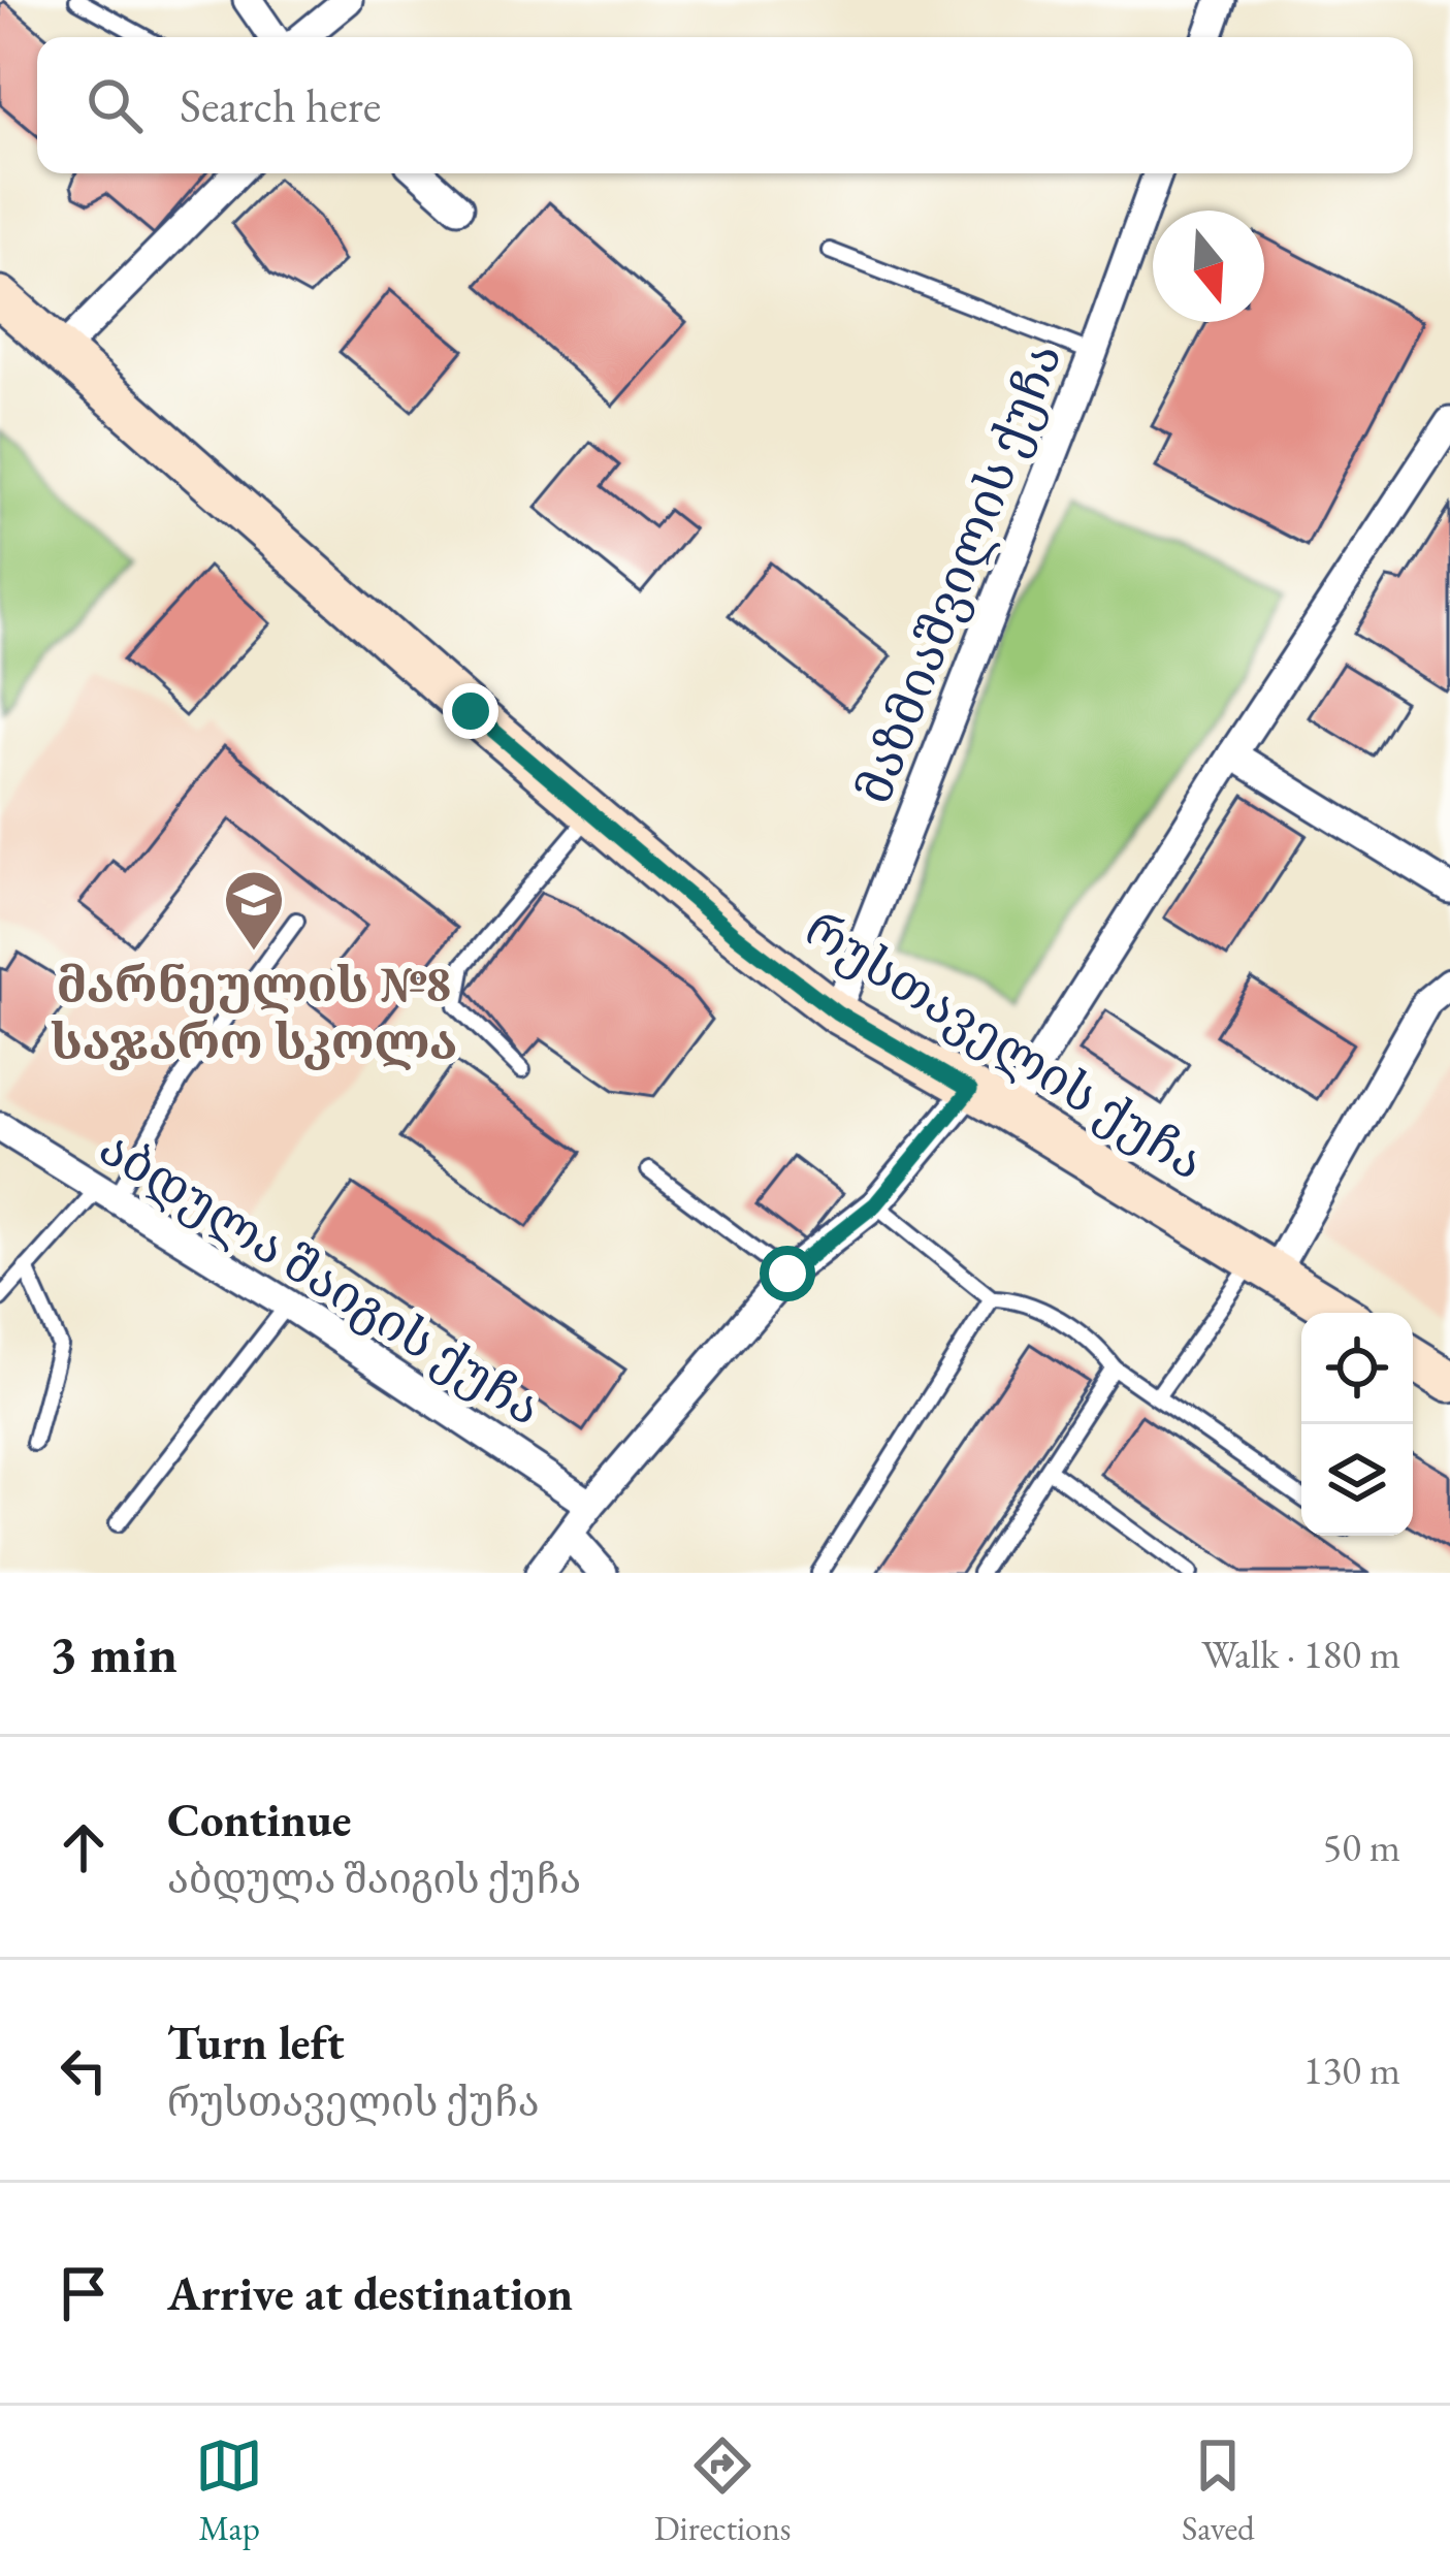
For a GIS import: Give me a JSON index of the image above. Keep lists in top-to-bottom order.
{
  "streets": {
    "main road": ["რუსთაველის ქუჩა"],
    "street": ["მაზმიაშვილის ქუჩა", "აბდულა შაიგის ქუჩა"]
  },
  "crossings": [
    ["მაზმიაშვილის ქუჩა", "რუსთაველის ქუჩა"]
  ],
  "places": {
    "school or university": ["მარნეულის №8 საჯარო სკოლა"]
  },
  "north": "bottom",
  "page": {
    "search": "Search here",
    "heading": ["3 min", "Walk · 180 m"],
    "list": [
      ["Continue", "აბდულა შაიგის ქუჩა", "50 m"],
      ["Turn left", "რუსთაველის ქუჩა", "130 m"],
      "Arrive at destination"
    ],
    "nav": ["Map", "Directions", "Saved"]
  }
}
